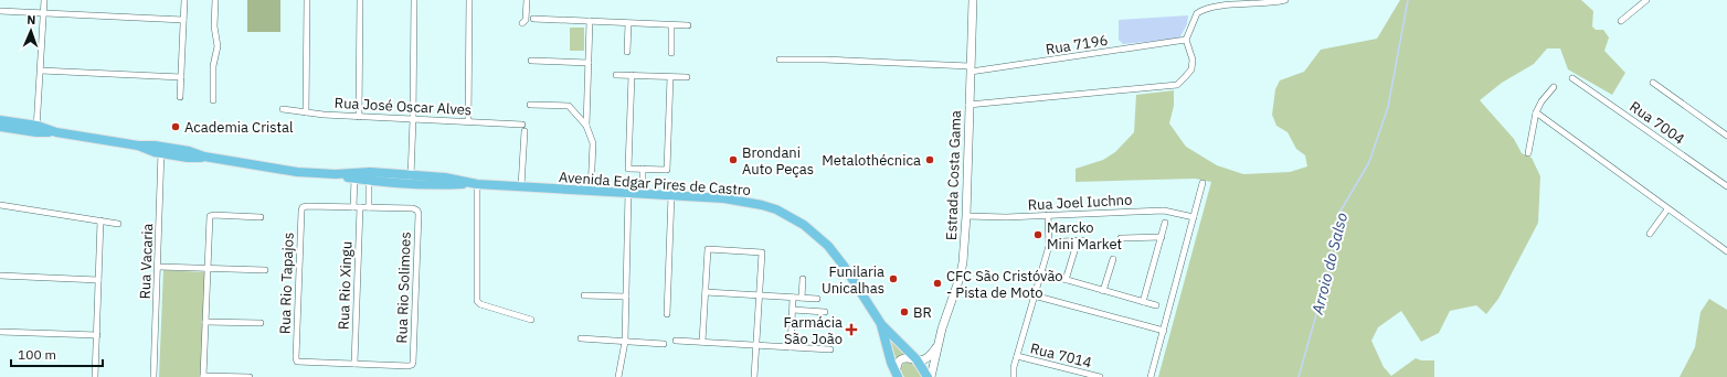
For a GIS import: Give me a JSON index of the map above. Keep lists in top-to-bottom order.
{
  "streets": {
    "main road": ["Estrada Costa Gama", "Avenida Edgar Pires de Castro"],
    "street": [
      "Rua 7196",
      "Rua José Oscar Alves",
      "Rua 7004",
      "Rua Joel Iuchno",
      "Rua Vacaria",
      "Rua Rio Tapajos",
      "Rua Rio Xingu",
      "Rua Rio Solimoes",
      "Rua 7014"
    ]
  },
  "crossings": [
    ["Rua 7196", "Estrada Costa Gama"],
    ["Estrada Costa Gama", "Avenida Edgar Pires de Castro"],
    ["Estrada Costa Gama", "Rua Joel Iuchno"],
    ["Avenida Edgar Pires de Castro", "Rua Vacaria"],
    ["Rua Rio Tapajos", "Rua Rio Xingu"],
    ["Rua Rio Tapajos", "Rua Rio Solimoes"],
    ["Rua Rio Xingu", "Rua Rio Solimoes"]
  ],
  "water": ["Arroio do Salso"],
  "places": {
    "other": [
      "Academia Cristal",
      "Brondani Auto Peças",
      "Metalothécnica",
      "Marcko Mini Market",
      "Funilaria Unicalhas",
      "CFC São Cristóvão - Pista de Moto",
      "BR"
    ],
    "health": ["Farmácia São João"]
  },
  "scale_bar": "100 m",
  "north": "top"
}
